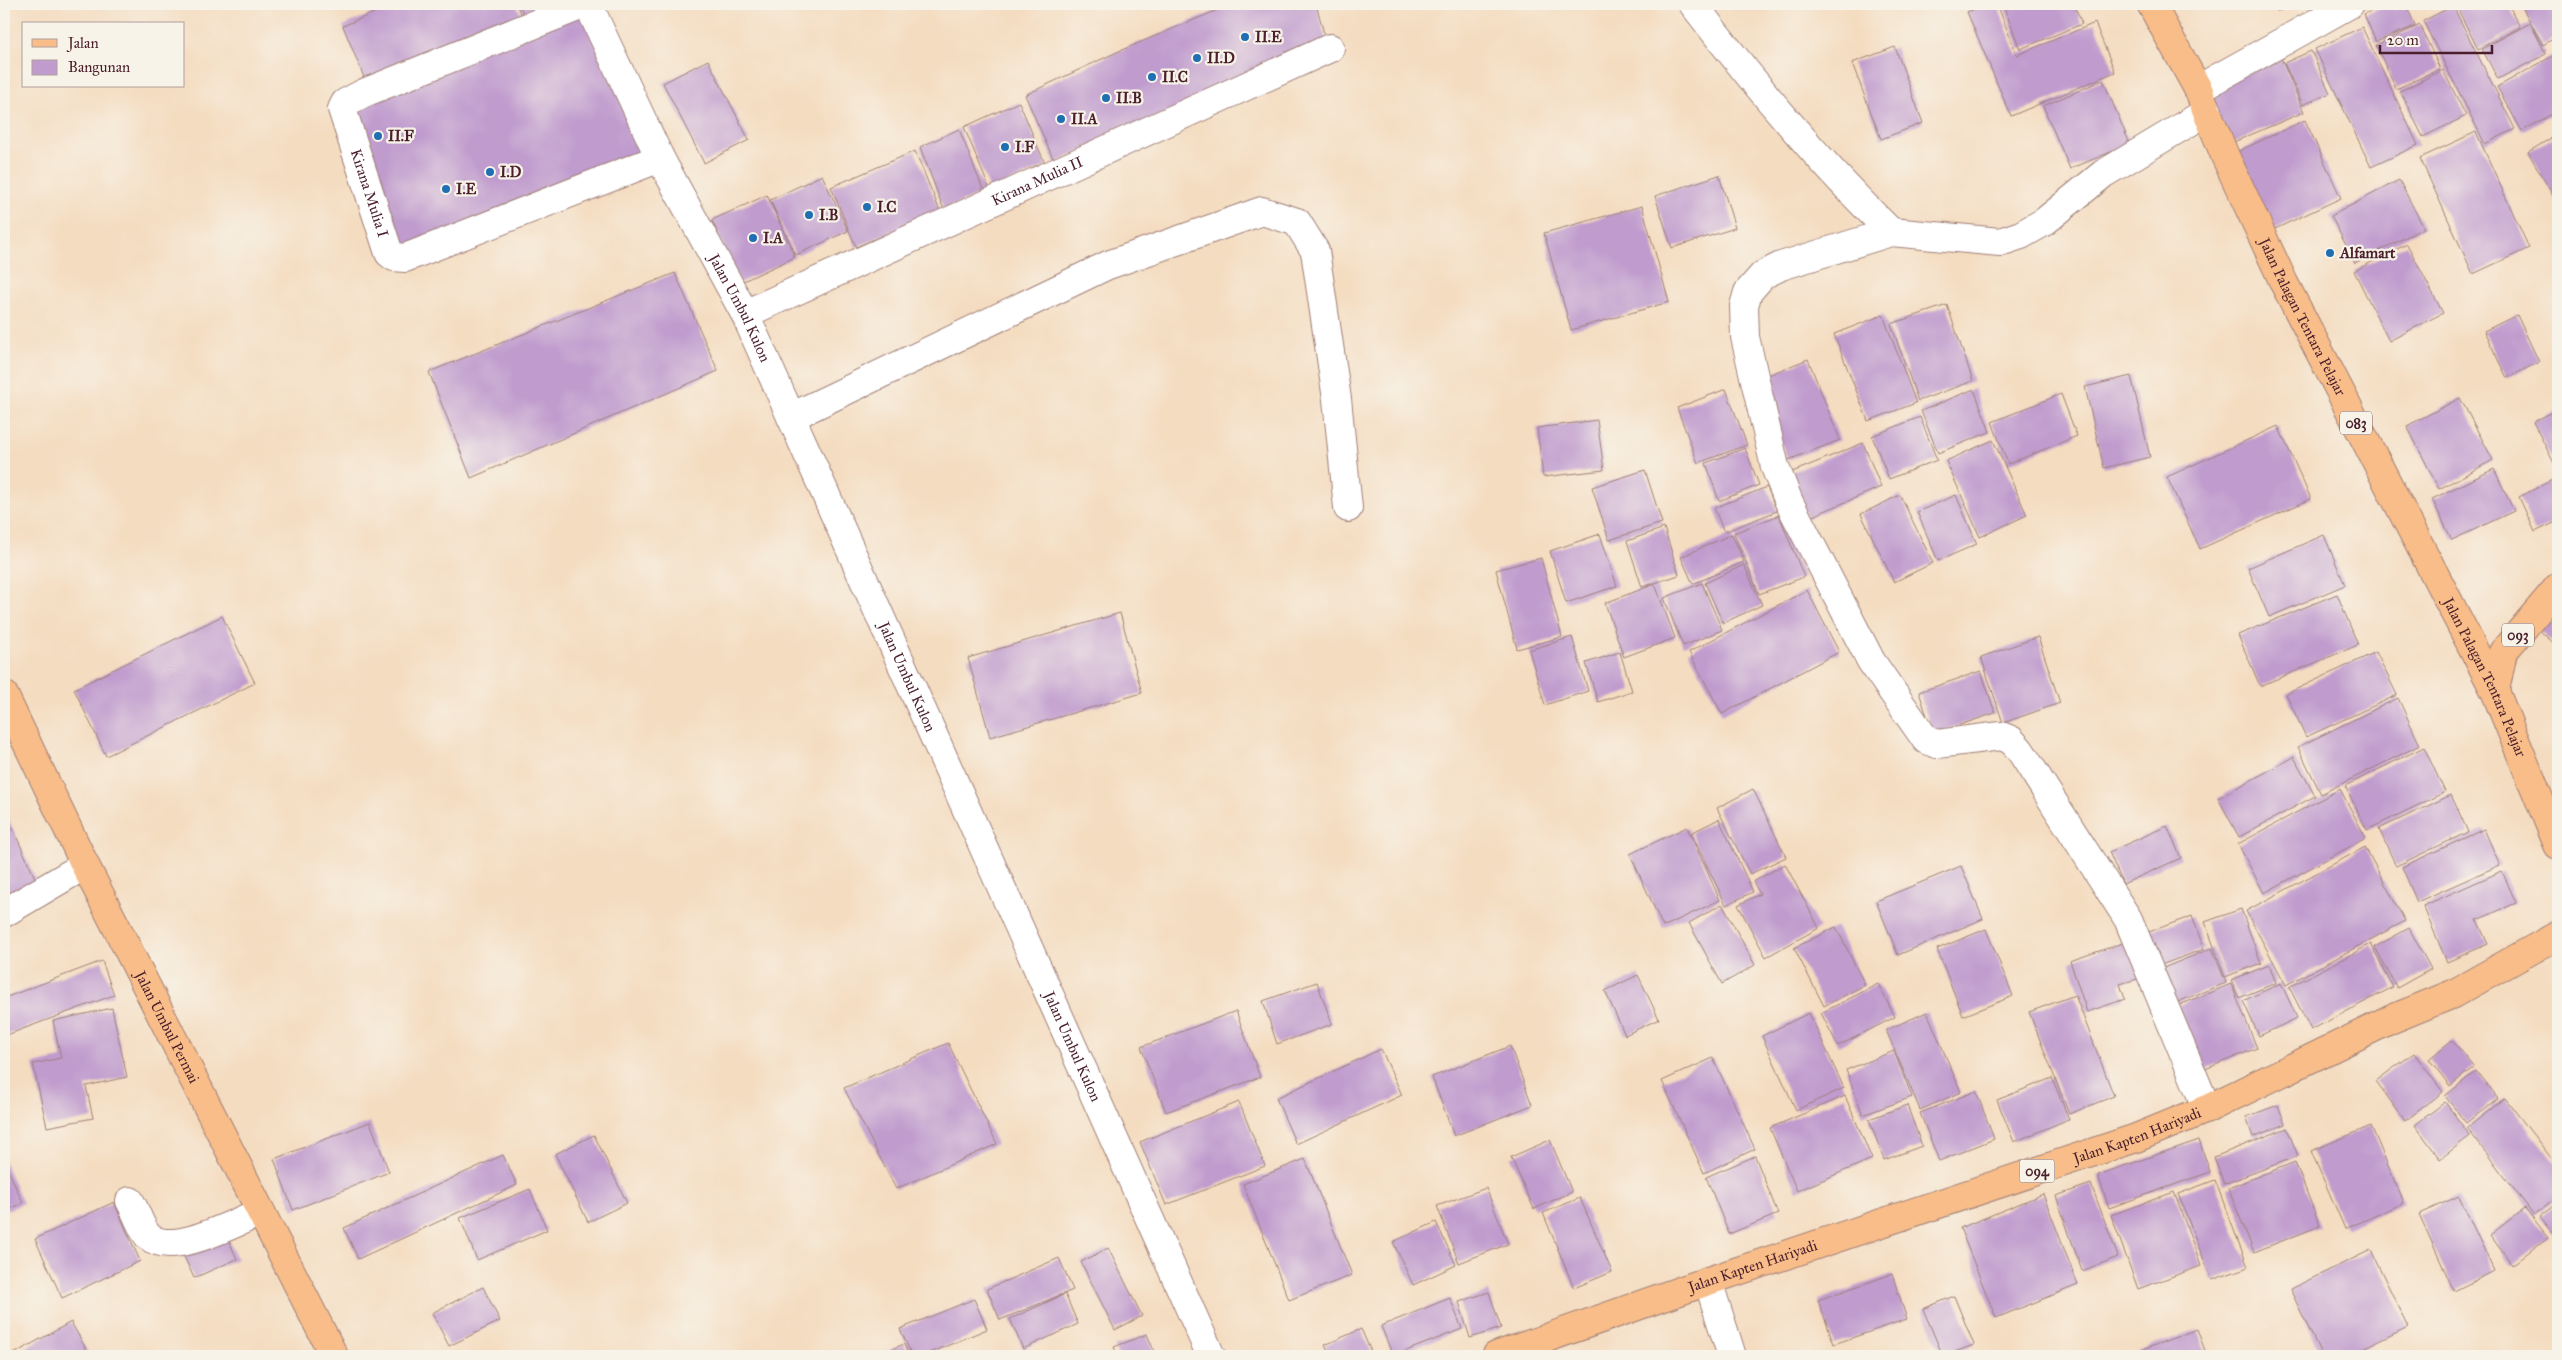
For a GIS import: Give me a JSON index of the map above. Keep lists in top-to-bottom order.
{
  "streets": {
    "main road": [
      "Jalan Palagan Tentara Pelajar",
      "083",
      "093",
      "Jalan Umbul Permai",
      "Jalan Kapten Hariyadi",
      "094"
    ],
    "street": ["Kirana Mulia II", "Kirana Mulia I", "Jalan Umbul Kulon"]
  },
  "crossings": [
    ["Kirana Mulia II", "Jalan Umbul Kulon"],
    ["Kirana Mulia I", "Jalan Umbul Kulon"],
    ["Jalan Palagan Tentara Pelajar", "093"]
  ],
  "places": [
    "II.E",
    "II.D",
    "II.C",
    "II.B",
    "II.A",
    "II.F",
    "I.F",
    "I.D",
    "I.E",
    "I.C",
    "I.B",
    "I.A",
    "Alfamart"
  ],
  "legend": ["Jalan", "Bangunan"],
  "scale_bar": "20 m"
}
